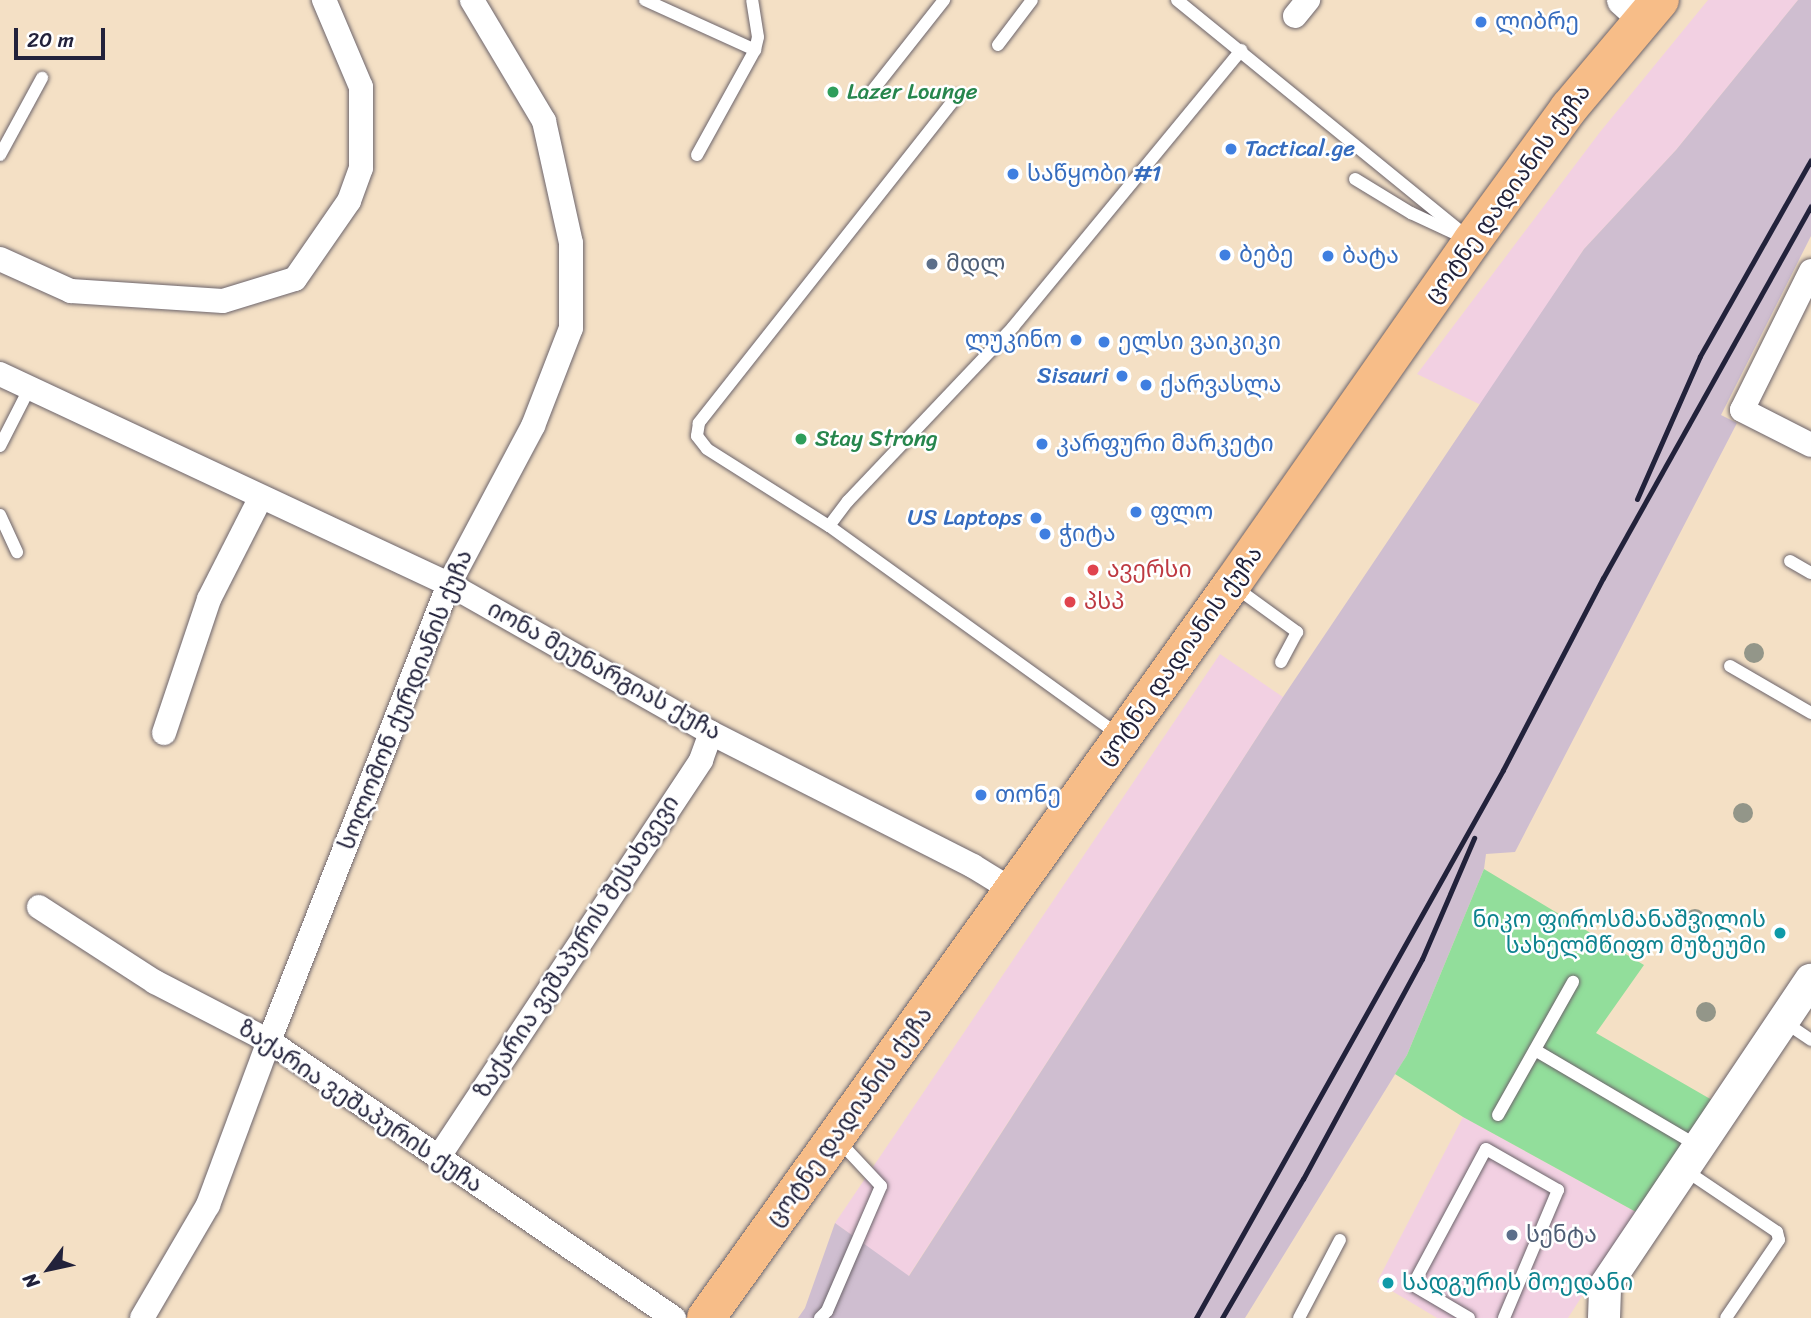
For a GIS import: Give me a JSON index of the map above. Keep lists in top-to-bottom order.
{
  "streets": {
    "main road": ["ცოტნე დადიანის ქუჩა"],
    "street": [
      "იონა მეუნარგიას ქუჩა",
      "სოლომონ ქურდიანის ქუჩა",
      "ზაქარია ვეშაპურის შესახვევი",
      "ზაქარია ვეშაპურის ქუჩა"
    ]
  },
  "crossings": [
    ["ცოტნე დადიანის ქუჩა", "იონა მეუნარგიას ქუჩა"],
    ["იონა მეუნარგიას ქუჩა", "სოლომონ ქურდიანის ქუჩა"],
    ["იონა მეუნარგიას ქუჩა", "ზაქარია ვეშაპურის შესახვევი"],
    ["სოლომონ ქურდიანის ქუჩა", "ზაქარია ვეშაპურის ქუჩა"],
    ["ზაქარია ვეშაპურის შესახვევი", "ზაქარია ვეშაპურის ქუჩა"]
  ],
  "places": [
    "ლიბრე",
    "Lazer Lounge",
    "Tactical.ge",
    "საწყობი #1",
    "ბებე",
    "ბატა",
    "მდლ",
    "ლუკინო",
    "ელსი ვაიკიკი",
    "Sisauri",
    "ქარვასლა",
    "Stay Strong",
    "კარფური მარკეტი",
    "ფლო",
    "US Laptops",
    "ჭიტა",
    "ავერსი",
    "პსპ",
    "თონე",
    "ნიკო ფიროსმანაშვილის სახელმწიფო მუზეუმი",
    "სენტა",
    "სადგურის მოედანი"
  ],
  "scale_bar": "20 m",
  "north": "bottom left"
}
